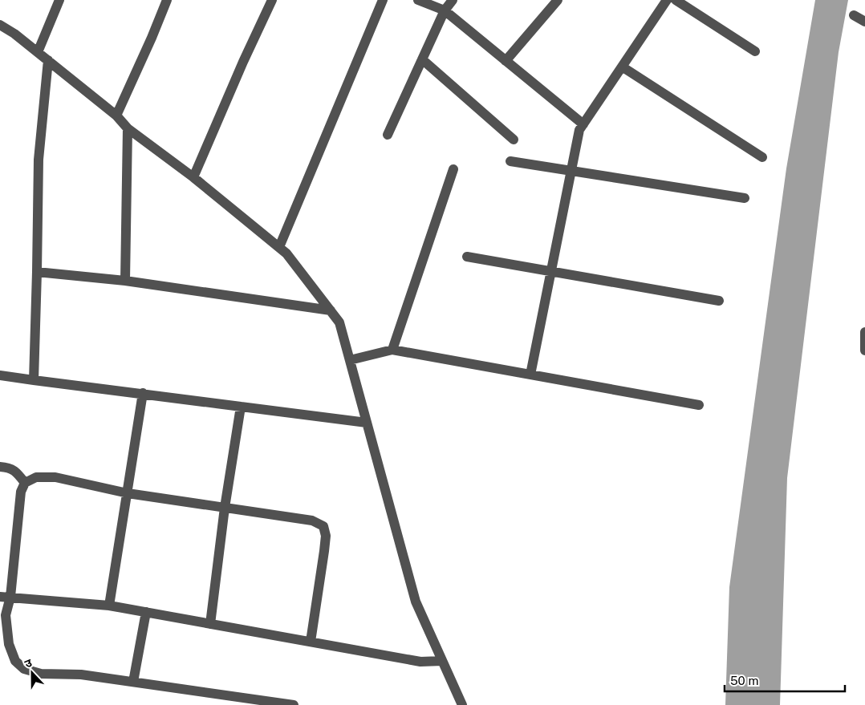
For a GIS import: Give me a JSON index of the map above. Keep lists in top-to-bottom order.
{
  "scale_bar": "50 m",
  "north": "top"
}
